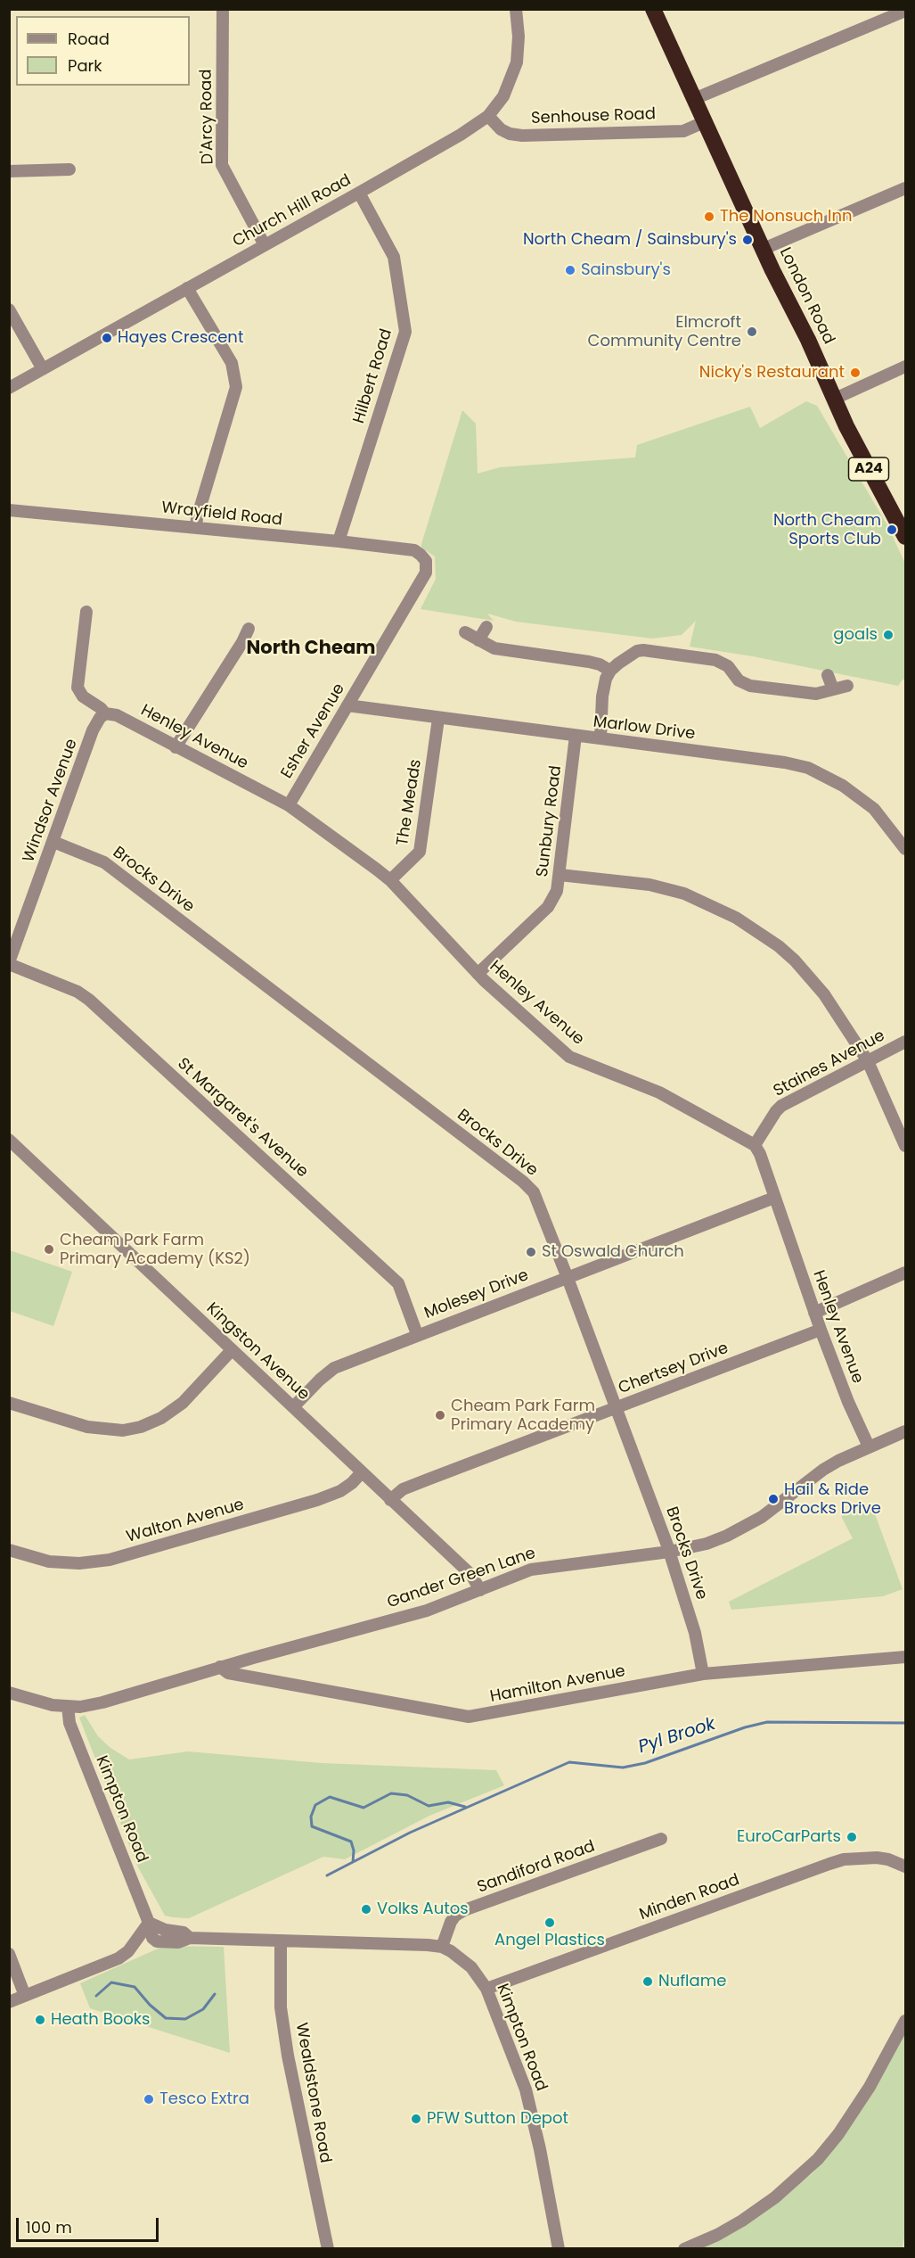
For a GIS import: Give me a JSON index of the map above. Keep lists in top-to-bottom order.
{
  "streets": {
    "highway": ["London Road", "A24"],
    "street": [
      "D'Arcy Road",
      "Senhouse Road",
      "Church Hill Road",
      "Hilbert Road",
      "Wrayfield Road",
      "Marlow Drive",
      "Esher Avenue",
      "Henley Avenue",
      "Windsor Avenue",
      "The Meads",
      "Sunbury Road",
      "Brocks Drive",
      "Staines Avenue",
      "St Margaret's Avenue",
      "Molesey Drive",
      "Kingston Avenue",
      "Chertsey Drive",
      "Walton Avenue",
      "Gander Green Lane",
      "Hamilton Avenue",
      "Kimpton Road",
      "Sandiford Road",
      "Minden Road",
      "Wealdstone Road"
    ]
  },
  "crossings": [
    ["D'Arcy Road", "Church Hill Road"],
    ["Senhouse Road", "Church Hill Road"],
    ["Senhouse Road", "London Road"],
    ["Church Hill Road", "Hilbert Road"],
    ["Hilbert Road", "Wrayfield Road"],
    ["Wrayfield Road", "Esher Avenue"],
    ["Marlow Drive", "Esher Avenue"],
    ["Marlow Drive", "The Meads"],
    ["Marlow Drive", "Sunbury Road"],
    ["Esher Avenue", "Henley Avenue"],
    ["Henley Avenue", "Windsor Avenue"],
    ["Henley Avenue", "The Meads"],
    ["Henley Avenue", "Sunbury Road"],
    ["Henley Avenue", "Staines Avenue"],
    ["Henley Avenue", "Molesey Drive"],
    ["Henley Avenue", "Chertsey Drive"],
    ["Henley Avenue", "Gander Green Lane"],
    ["Windsor Avenue", "Brocks Drive"],
    ["Windsor Avenue", "St Margaret's Avenue"],
    ["Brocks Drive", "Molesey Drive"],
    ["Brocks Drive", "Chertsey Drive"],
    ["Brocks Drive", "Gander Green Lane"],
    ["Brocks Drive", "Hamilton Avenue"],
    ["St Margaret's Avenue", "Molesey Drive"],
    ["Molesey Drive", "Kingston Avenue"],
    ["Kingston Avenue", "Chertsey Drive"],
    ["Kingston Avenue", "Walton Avenue"],
    ["Kingston Avenue", "Gander Green Lane"],
    ["Gander Green Lane", "Hamilton Avenue"],
    ["Gander Green Lane", "Kimpton Road"],
    ["Kimpton Road", "Sandiford Road"],
    ["Kimpton Road", "Minden Road"],
    ["Kimpton Road", "Wealdstone Road"]
  ],
  "districts": ["North Cheam"],
  "water": ["Pyl Brook"],
  "places": [
    "The Nonsuch Inn",
    "North Cheam / Sainsbury's",
    "Sainsbury's",
    "Elmcroft Community Centre",
    "Hayes Crescent",
    "Nicky's Restaurant",
    "North Cheam Sports Club",
    "goals",
    "Cheam Park Farm Primary Academy (KS2)",
    "St Oswald Church",
    "Cheam Park Farm Primary Academy",
    "Hail & Ride Brocks Drive",
    "EuroCarParts",
    "Volks Autos",
    "Angel Plastics",
    "Nuflame",
    "Heath Books",
    "Tesco Extra",
    "PFW Sutton Depot"
  ],
  "legend": ["Road", "Park"],
  "scale_bar": "100 m"
}
